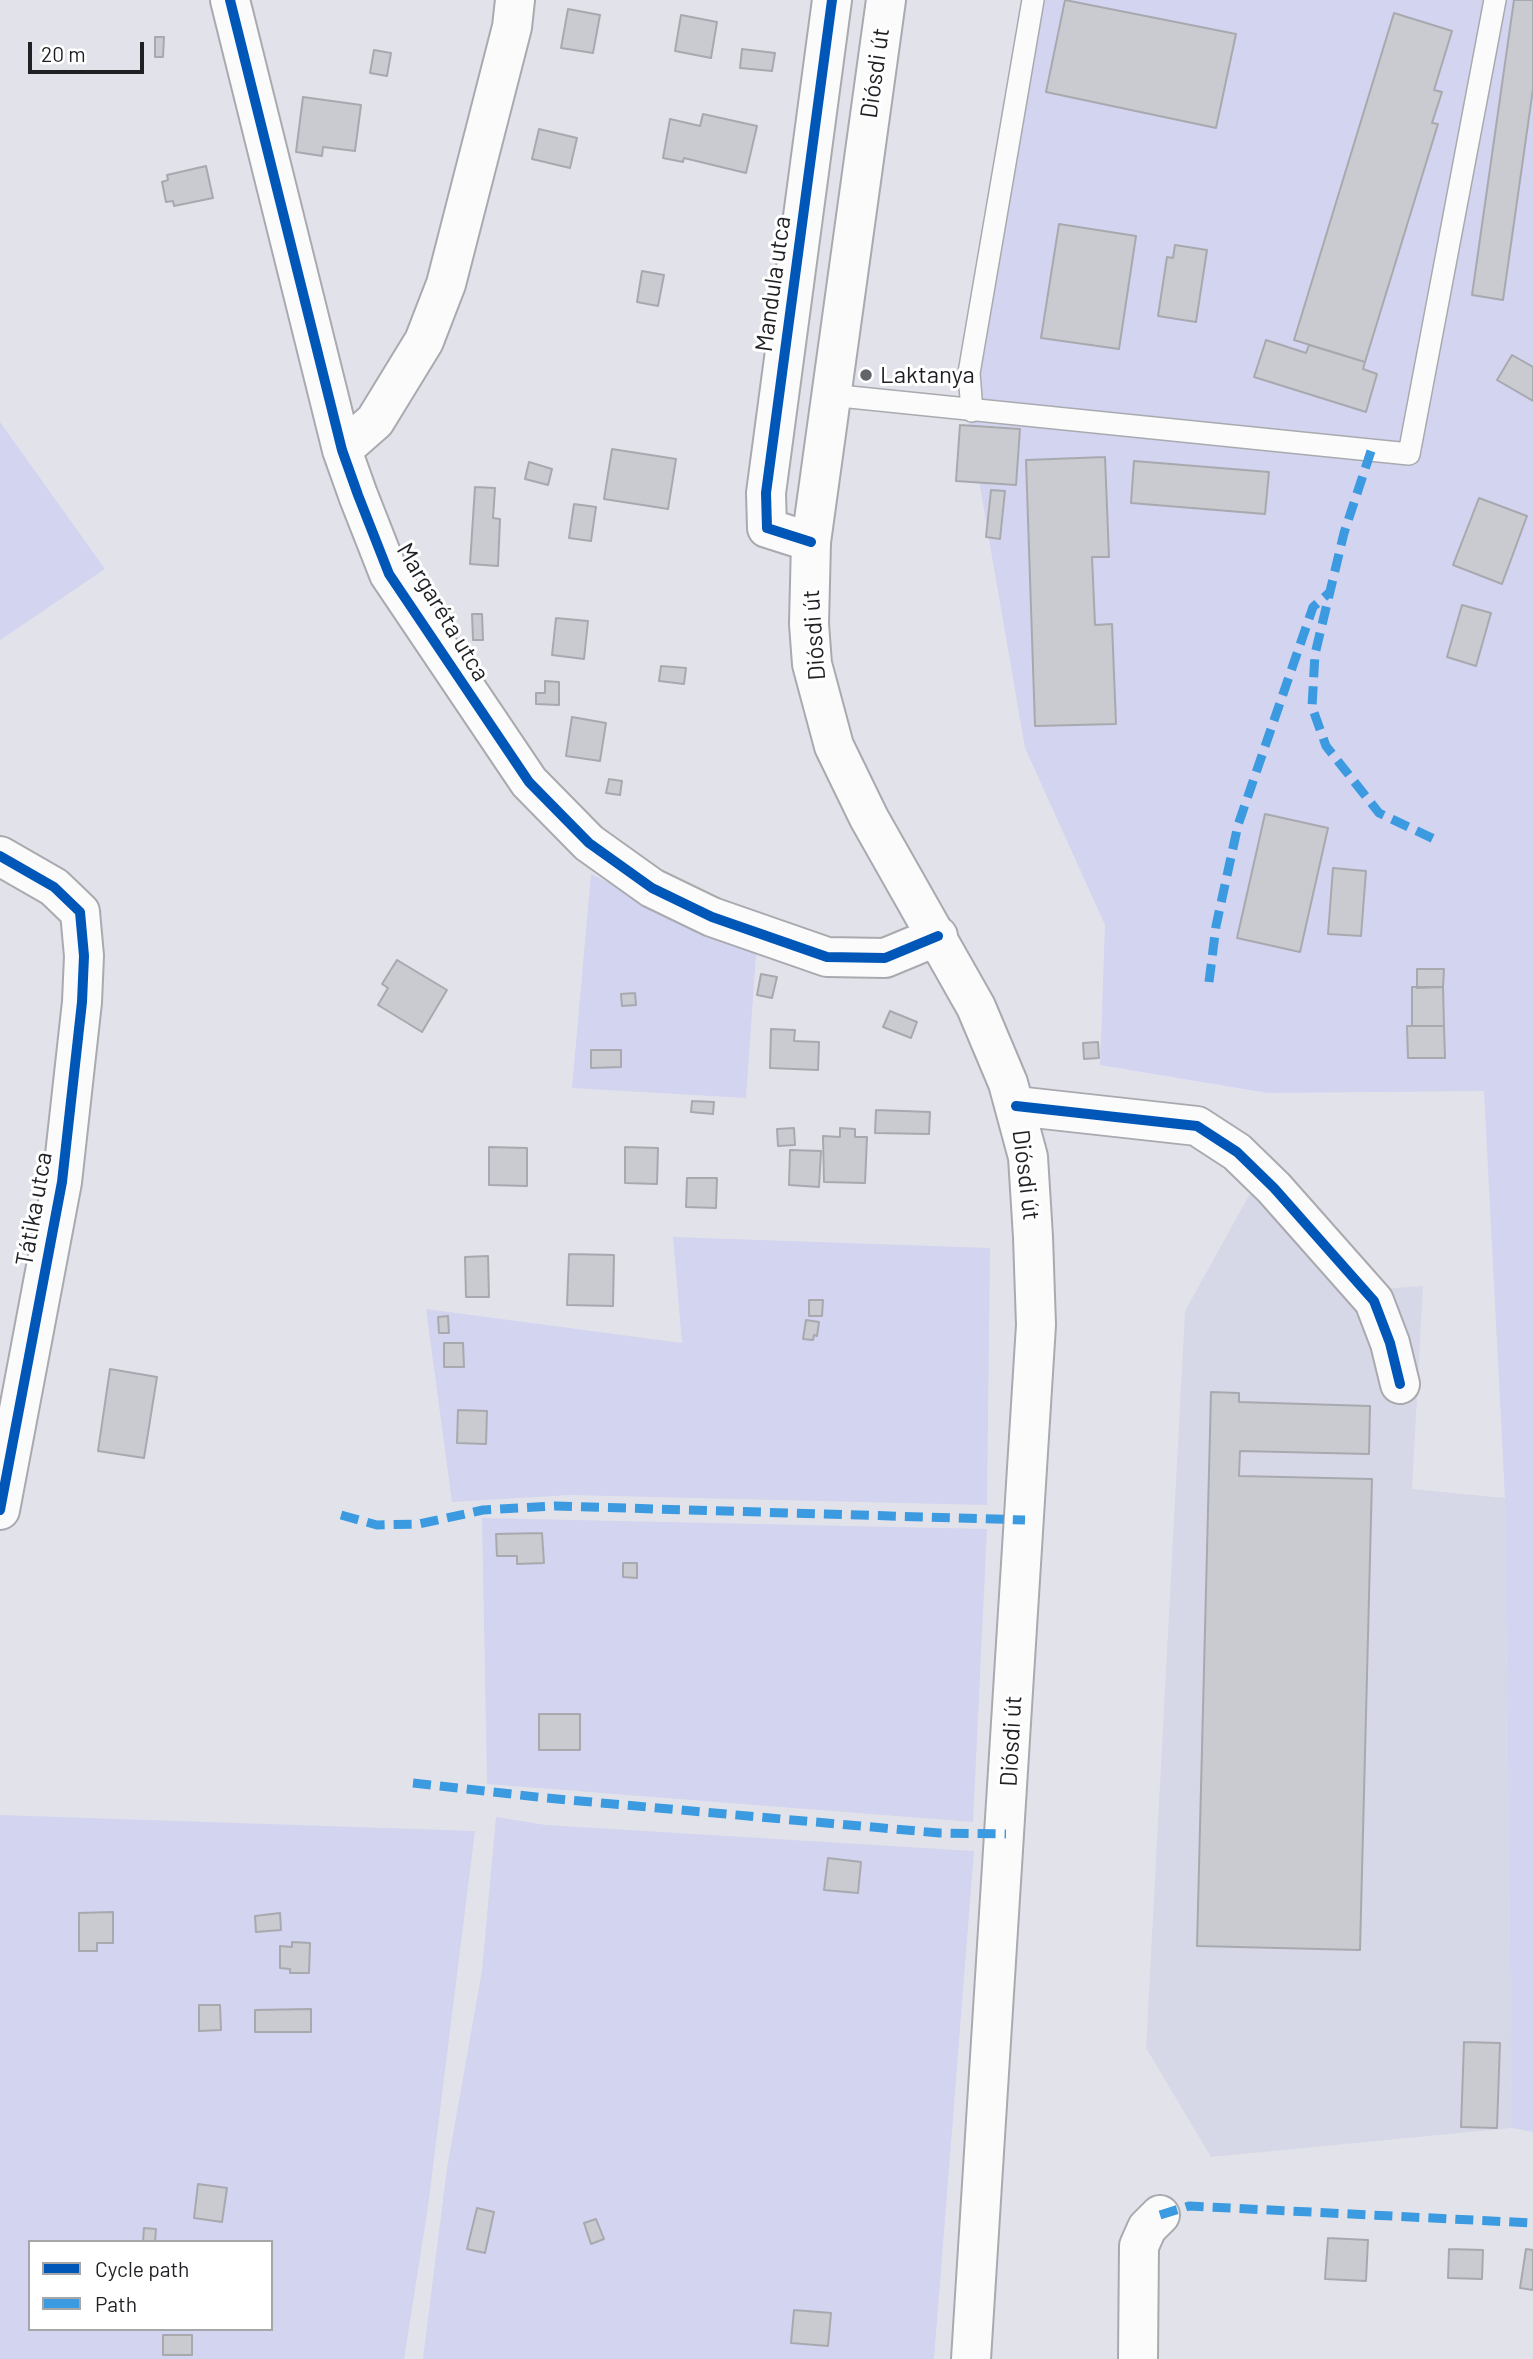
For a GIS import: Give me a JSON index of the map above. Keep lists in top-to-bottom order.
{
  "streets": {
    "street": [
      "Diósdi út",
      "Mandula utca",
      "Margaréta utca",
      "Tátika utca"
    ]
  },
  "crossings": [
    ["Diósdi út", "Mandula utca"],
    ["Diósdi út", "Margaréta utca"]
  ],
  "places": ["Laktanya"],
  "legend": ["Cycle path", "Path"],
  "scale_bar": "20 m"
}
